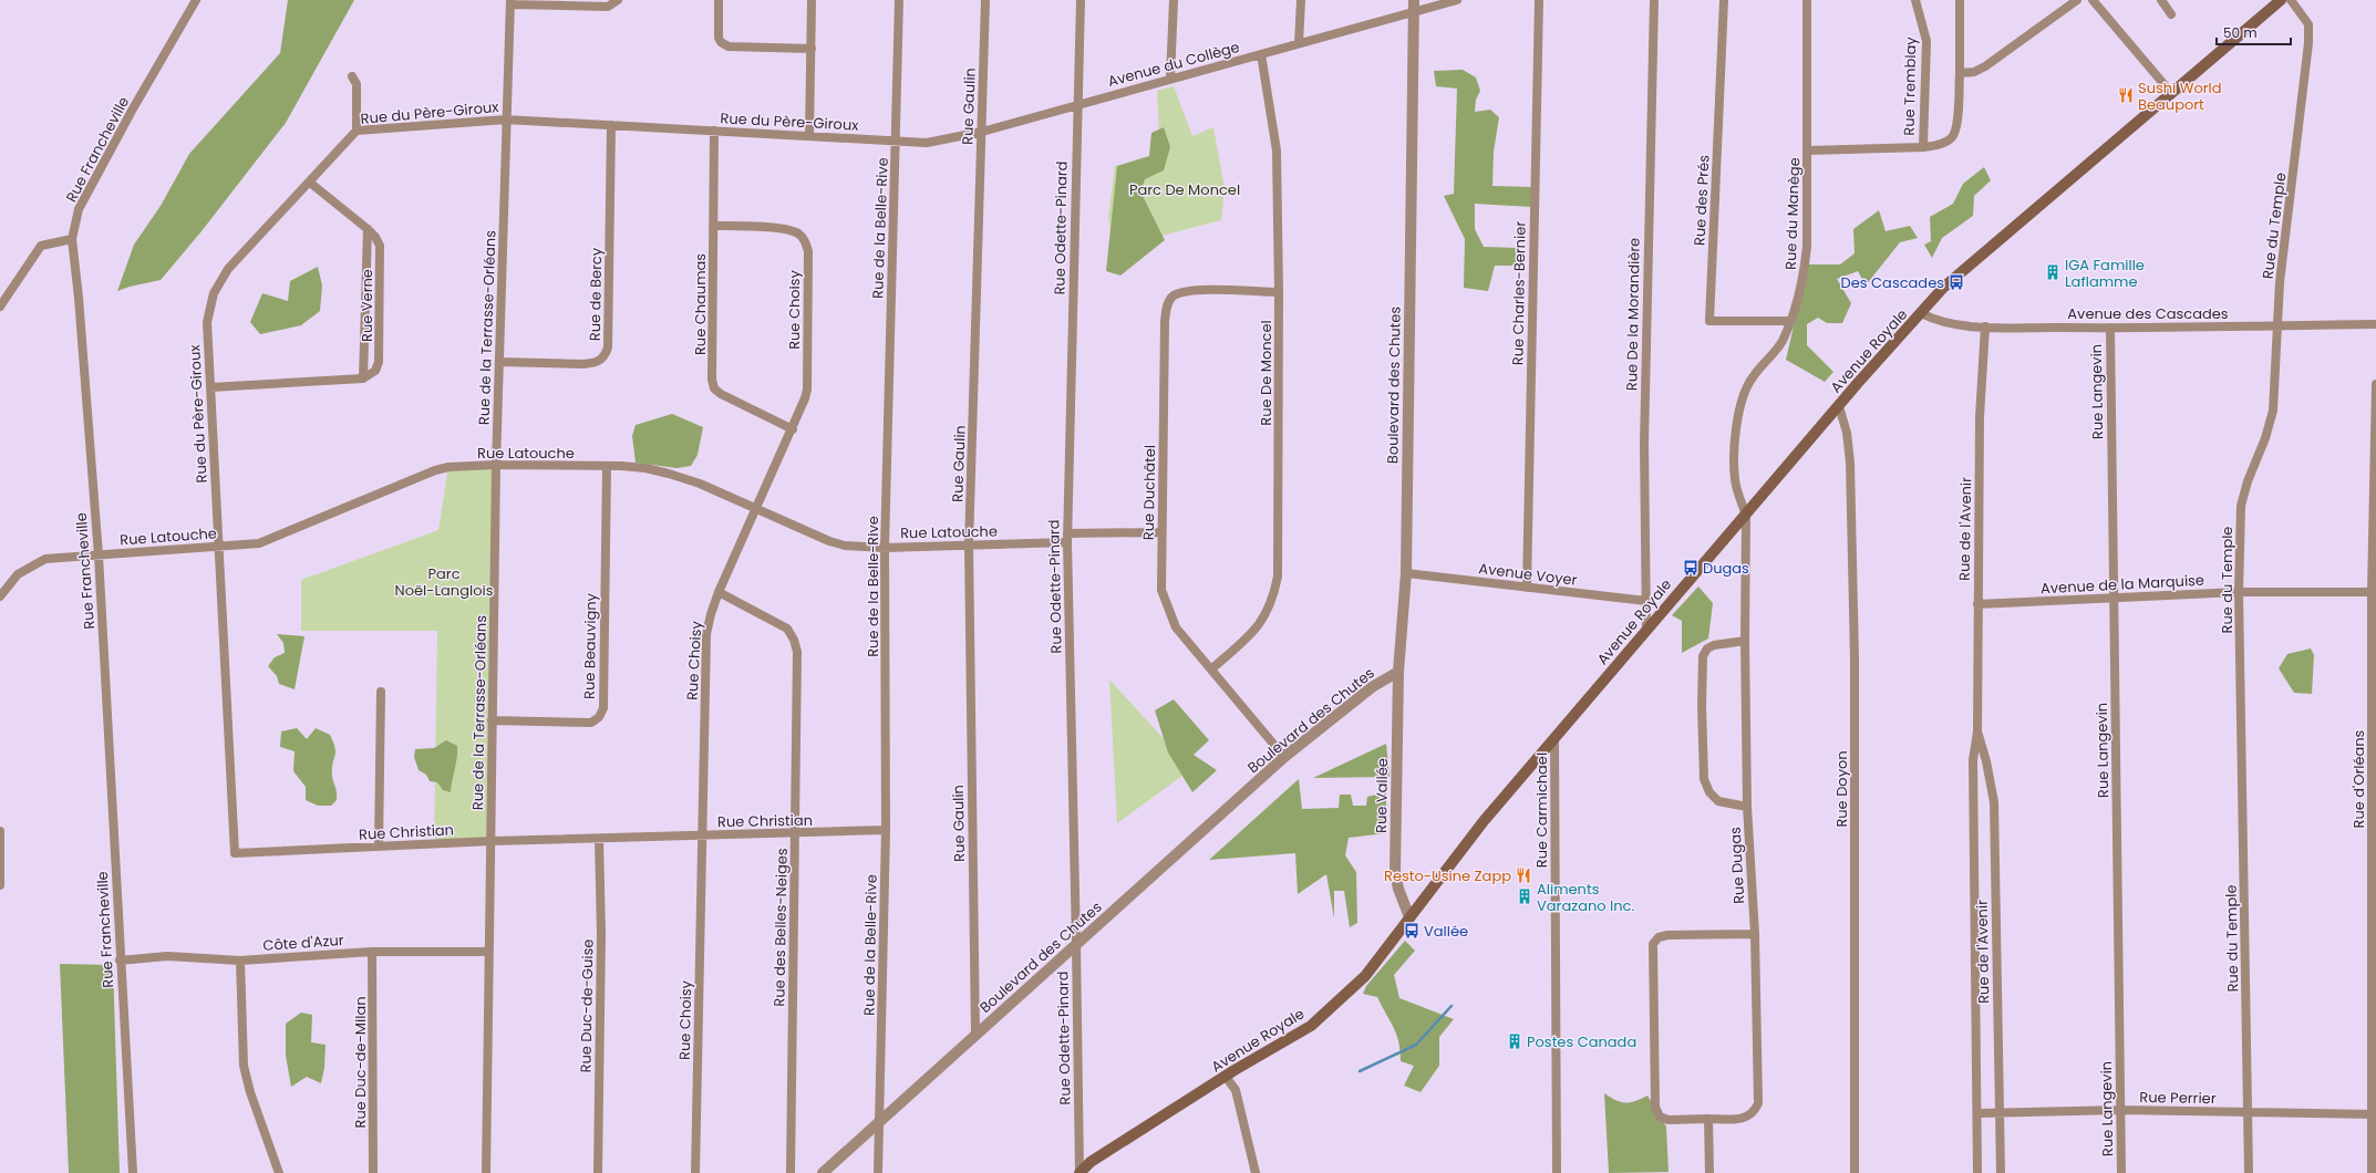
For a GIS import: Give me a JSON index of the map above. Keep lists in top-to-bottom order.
{
  "streets": {
    "main road": ["Avenue Royale"],
    "street": [
      "Avenue du Collège",
      "Rue Tremblay",
      "Rue Gaulin",
      "Rue du Père-Giroux",
      "Rue Francheville",
      "Rue des Prés",
      "Rue du Manège",
      "Rue du Temple",
      "Rue de la Belle-Rive",
      "Rue Odette-Pinard",
      "Rue Charles-Bernier",
      "Rue de Bercy",
      "Rue Chaumas",
      "Rue Verne",
      "Rue Choisy",
      "Avenue des Cascades",
      "Rue De la Morandière",
      "Rue de la Terrasse-Orléans",
      "Rue De Moncel",
      "Boulevard des Chutes",
      "Rue Langevin",
      "Rue Latouche",
      "Rue Duchâtel",
      "Rue de l'Avenir",
      "Avenue Voyer",
      "Avenue de la Marquise",
      "Rue Beauvigny",
      "Rue d'Orléans",
      "Rue Doyon",
      "Rue Vallée",
      "Rue Carmichael",
      "Rue Christian",
      "Rue Dugas",
      "Rue des Belles-Neiges",
      "Côte d'Azur",
      "Rue Duc-de-Guise",
      "Rue Duc-de-Milan",
      "Rue Perrier"
    ]
  },
  "crossings": [
    ["Avenue du Collège", "Rue Gaulin"],
    ["Avenue du Collège", "Rue du Père-Giroux"],
    ["Avenue du Collège", "Rue de la Belle-Rive"],
    ["Avenue du Collège", "Rue Odette-Pinard"],
    ["Avenue du Collège", "Rue De Moncel"],
    ["Avenue du Collège", "Boulevard des Chutes"],
    ["Rue Gaulin", "Boulevard des Chutes"],
    ["Rue Gaulin", "Rue Latouche"],
    ["Rue du Père-Giroux", "Rue de la Belle-Rive"],
    ["Rue du Père-Giroux", "Rue de Bercy"],
    ["Rue du Père-Giroux", "Rue Chaumas"],
    ["Rue du Père-Giroux", "Rue Verne"],
    ["Rue du Père-Giroux", "Rue de la Terrasse-Orléans"],
    ["Rue du Père-Giroux", "Rue Latouche"],
    ["Rue du Père-Giroux", "Rue Christian"],
    ["Rue Francheville", "Rue Latouche"],
    ["Rue Francheville", "Côte d'Azur"],
    ["Rue des Prés", "Rue du Manège"],
    ["Rue du Manège", "Avenue Royale"],
    ["Rue du Manège", "Rue Dugas"],
    ["Rue du Temple", "Avenue des Cascades"],
    ["Rue du Temple", "Avenue de la Marquise"],
    ["Rue du Temple", "Rue Perrier"],
    ["Rue de la Belle-Rive", "Boulevard des Chutes"],
    ["Rue de la Belle-Rive", "Rue Latouche"],
    ["Rue de la Belle-Rive", "Rue Christian"],
    ["Rue Odette-Pinard", "Avenue Royale"],
    ["Rue Odette-Pinard", "Boulevard des Chutes"],
    ["Rue Odette-Pinard", "Rue Latouche"],
    ["Rue Charles-Bernier", "Avenue Voyer"],
    ["Rue de Bercy", "Rue de la Terrasse-Orléans"],
    ["Rue Chaumas", "Rue Choisy"],
    ["Rue Choisy", "Rue Latouche"],
    ["Rue Choisy", "Rue Christian"],
    ["Rue Choisy", "Rue des Belles-Neiges"],
    ["Avenue des Cascades", "Avenue Royale"],
    ["Avenue des Cascades", "Rue Langevin"],
    ["Avenue des Cascades", "Rue de l'Avenir"],
    ["Rue De la Morandière", "Avenue Royale"],
    ["Rue De la Morandière", "Avenue Voyer"],
    ["Rue de la Terrasse-Orléans", "Rue Latouche"],
    ["Rue de la Terrasse-Orléans", "Rue Beauvigny"],
    ["Rue de la Terrasse-Orléans", "Rue Christian"],
    ["Rue de la Terrasse-Orléans", "Côte d'Azur"],
    ["Avenue Royale", "Rue Doyon"],
    ["Avenue Royale", "Rue Vallée"],
    ["Avenue Royale", "Rue Carmichael"],
    ["Avenue Royale", "Rue Dugas"],
    ["Rue De Moncel", "Rue Duchâtel"],
    ["Boulevard des Chutes", "Rue Duchâtel"],
    ["Boulevard des Chutes", "Avenue Voyer"],
    ["Boulevard des Chutes", "Rue Vallée"],
    ["Rue Langevin", "Avenue de la Marquise"],
    ["Rue Langevin", "Rue Perrier"],
    ["Rue Latouche", "Rue Duchâtel"],
    ["Rue Latouche", "Rue Beauvigny"],
    ["Rue Latouche", "Rue Christian"],
    ["Rue de l'Avenir", "Avenue de la Marquise"],
    ["Rue de l'Avenir", "Rue Perrier"],
    ["Avenue de la Marquise", "Rue d'Orléans"],
    ["Rue d'Orléans", "Rue Perrier"],
    ["Rue Christian", "Rue des Belles-Neiges"],
    ["Rue Christian", "Rue Duc-de-Guise"],
    ["Côte d'Azur", "Rue Duc-de-Milan"]
  ],
  "parks": ["Parc De Moncel", "Parc Noël-Langlois"],
  "places": {
    "restaurant": ["Sushi World Beauport", "Resto-Usine Zapp"],
    "building": ["IGA Famille Laflamme", "Aliments Varazano Inc.", "Postes Canada"],
    "bus stop": ["Des Cascades", "Dugas", "Vallée"]
  },
  "scale_bar": "50 m"
}
